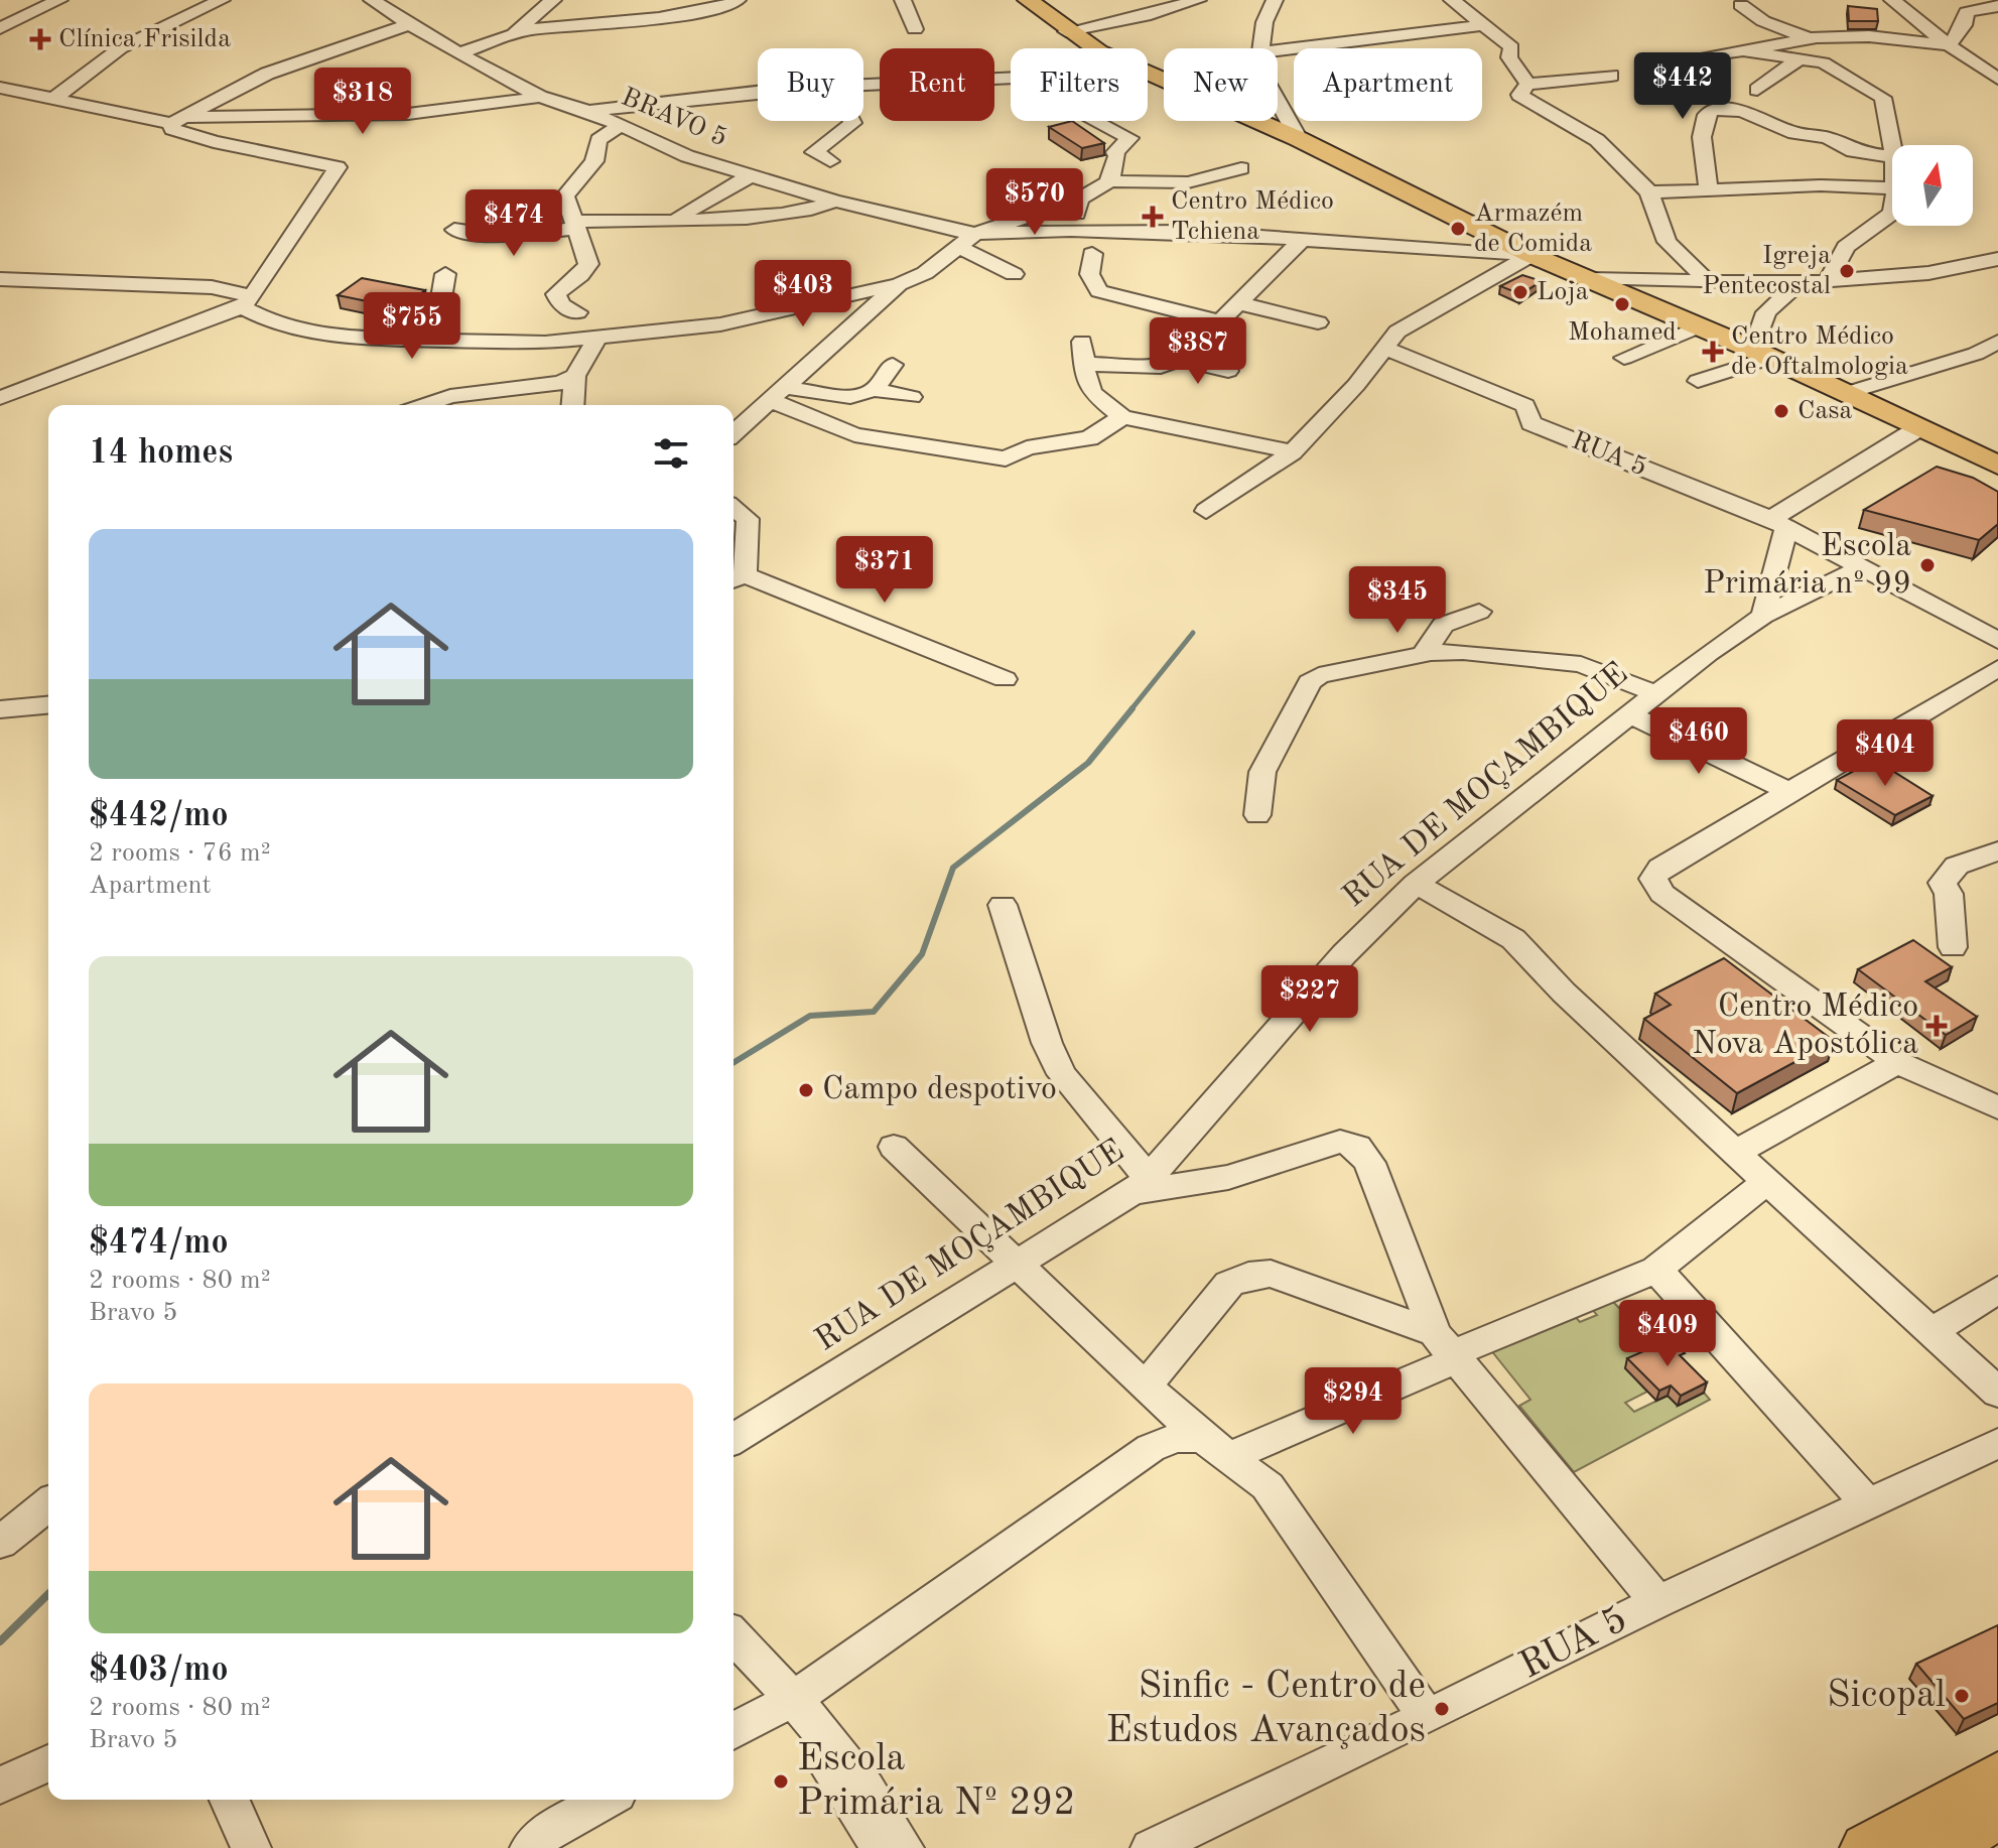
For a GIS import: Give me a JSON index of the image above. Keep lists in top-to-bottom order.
{
  "streets": {
    "street": ["BRAVO 5", "RUA 5", "RUA DE MOÇAMBIQUE"]
  },
  "crossings": [
    ["RUA 5", "RUA DE MOÇAMBIQUE"]
  ],
  "places": {
    "health": [
      "Clínica Frisilda",
      "Centro Médico Tchiena",
      "Centro Médico de Oftalmologia",
      "Centro Médico Nova Apostólica"
    ],
    "other": [
      "Armazém de Comida",
      "Igreja Pentecostal",
      "Loja",
      "Mohamed",
      "Casa",
      "Escola Primária nº 99",
      "Campo despotivo",
      "Sicopal",
      "Sinfic - Centro de Estudos Avançados",
      "Escola Primária Nº 292"
    ]
  },
  "north": "top",
  "page": {
    "chip": [
      "Buy",
      "Rent",
      "Filters",
      "New",
      "Apartment"
    ],
    "price": [
      "$442",
      "$318",
      "$570",
      "$474",
      "$403",
      "$755",
      "$387",
      "$371",
      "$345",
      "$460",
      "$404",
      "$227",
      "$409",
      "$294"
    ],
    "heading": "14 homes",
    "list": [
      {
        "name": "$442/mo",
        "note": "2 rooms · 76 m² · Apartment"
      },
      {
        "name": "$474/mo",
        "note": "2 rooms · 80 m² · Bravo 5"
      },
      {
        "name": "$403/mo",
        "note": "2 rooms · 80 m² · Bravo 5"
      }
    ]
  }
}
